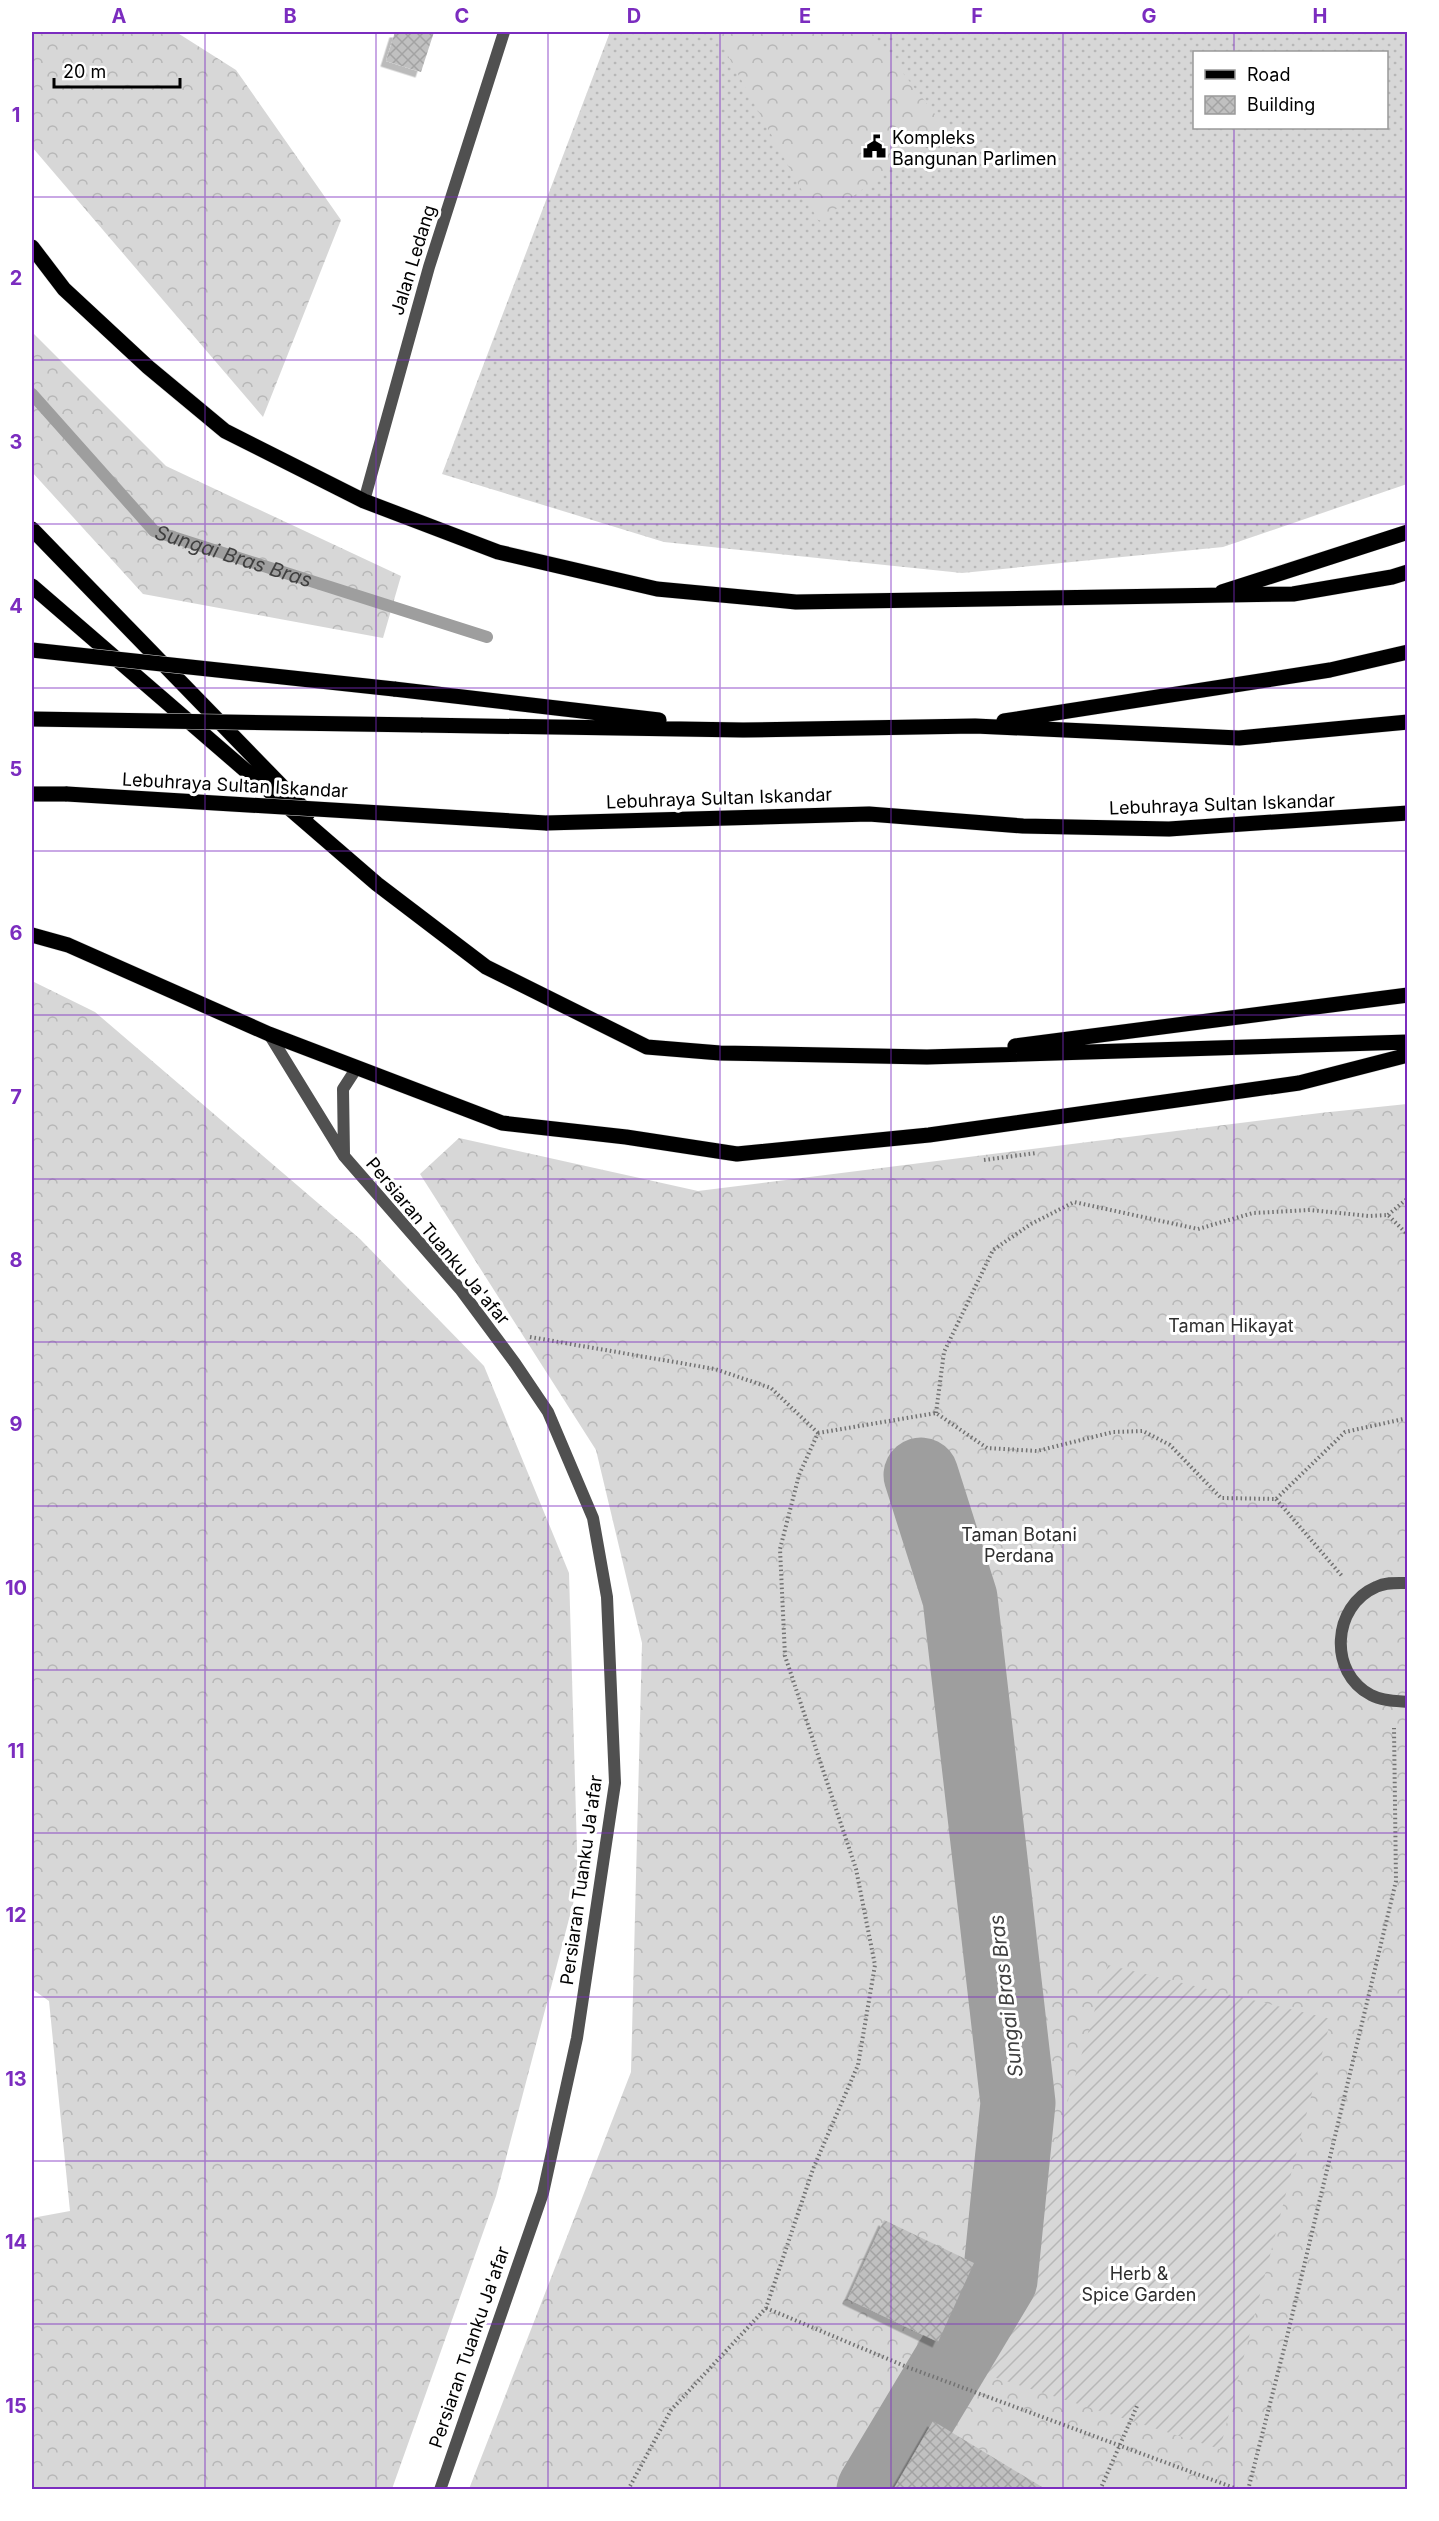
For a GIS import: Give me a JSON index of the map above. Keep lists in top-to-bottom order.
{
  "streets": {
    "main road": ["Lebuhraya Sultan Iskandar"],
    "street": ["Jalan Ledang", "Persiaran Tuanku Ja'afar"]
  },
  "water": ["Sungai Bras Bras"],
  "parks": ["Taman Hikayat", "Taman Botani Perdana", "Herb & Spice Garden"],
  "places": {
    "public building": ["Kompleks Bangunan Parlimen"]
  },
  "legend": ["Road", "Building"],
  "scale_bar": "20 m",
  "grid": {
    "columns": [
      "A",
      "B",
      "C",
      "D",
      "E",
      "F",
      "G",
      "H"
    ],
    "rows": [
      "1",
      "2",
      "3",
      "4",
      "5",
      "6",
      "7",
      "8",
      "9",
      "10",
      "11",
      "12",
      "13",
      "14",
      "15"
    ]
  }
}
